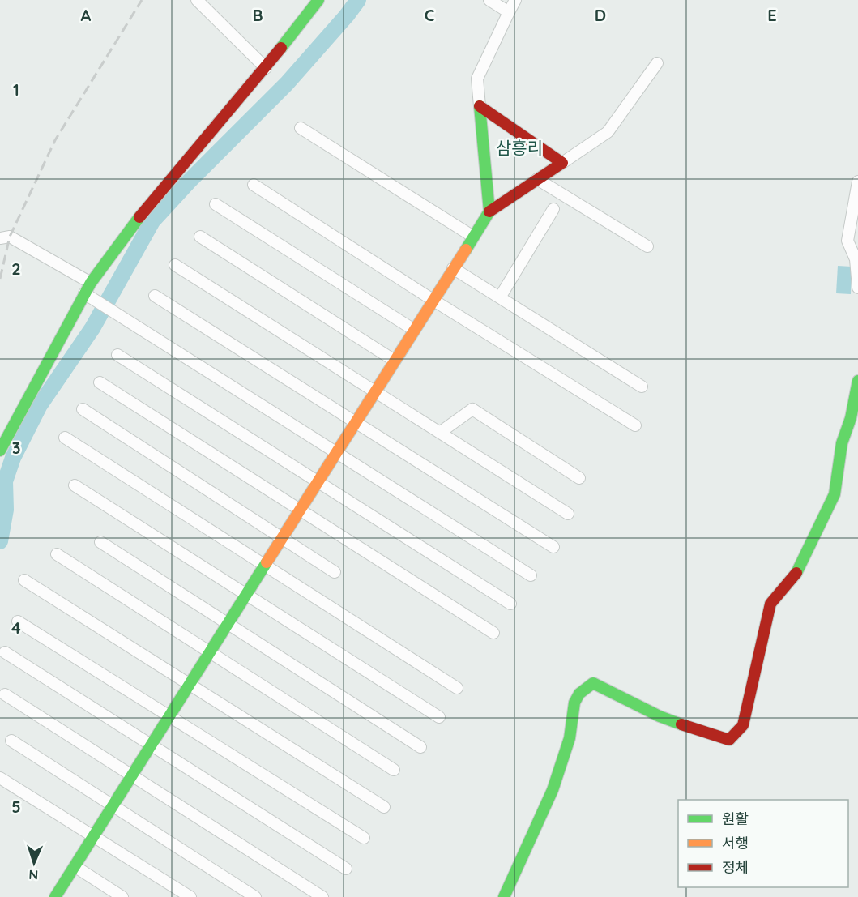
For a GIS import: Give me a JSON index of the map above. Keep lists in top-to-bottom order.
{
  "districts": ["삼흥리"],
  "legend": ["원활", "서행", "정체"],
  "north": "bottom",
  "grid": {
    "columns": [
      "A",
      "B",
      "C",
      "D",
      "E"
    ],
    "rows": [
      "1",
      "2",
      "3",
      "4",
      "5"
    ]
  }
}
